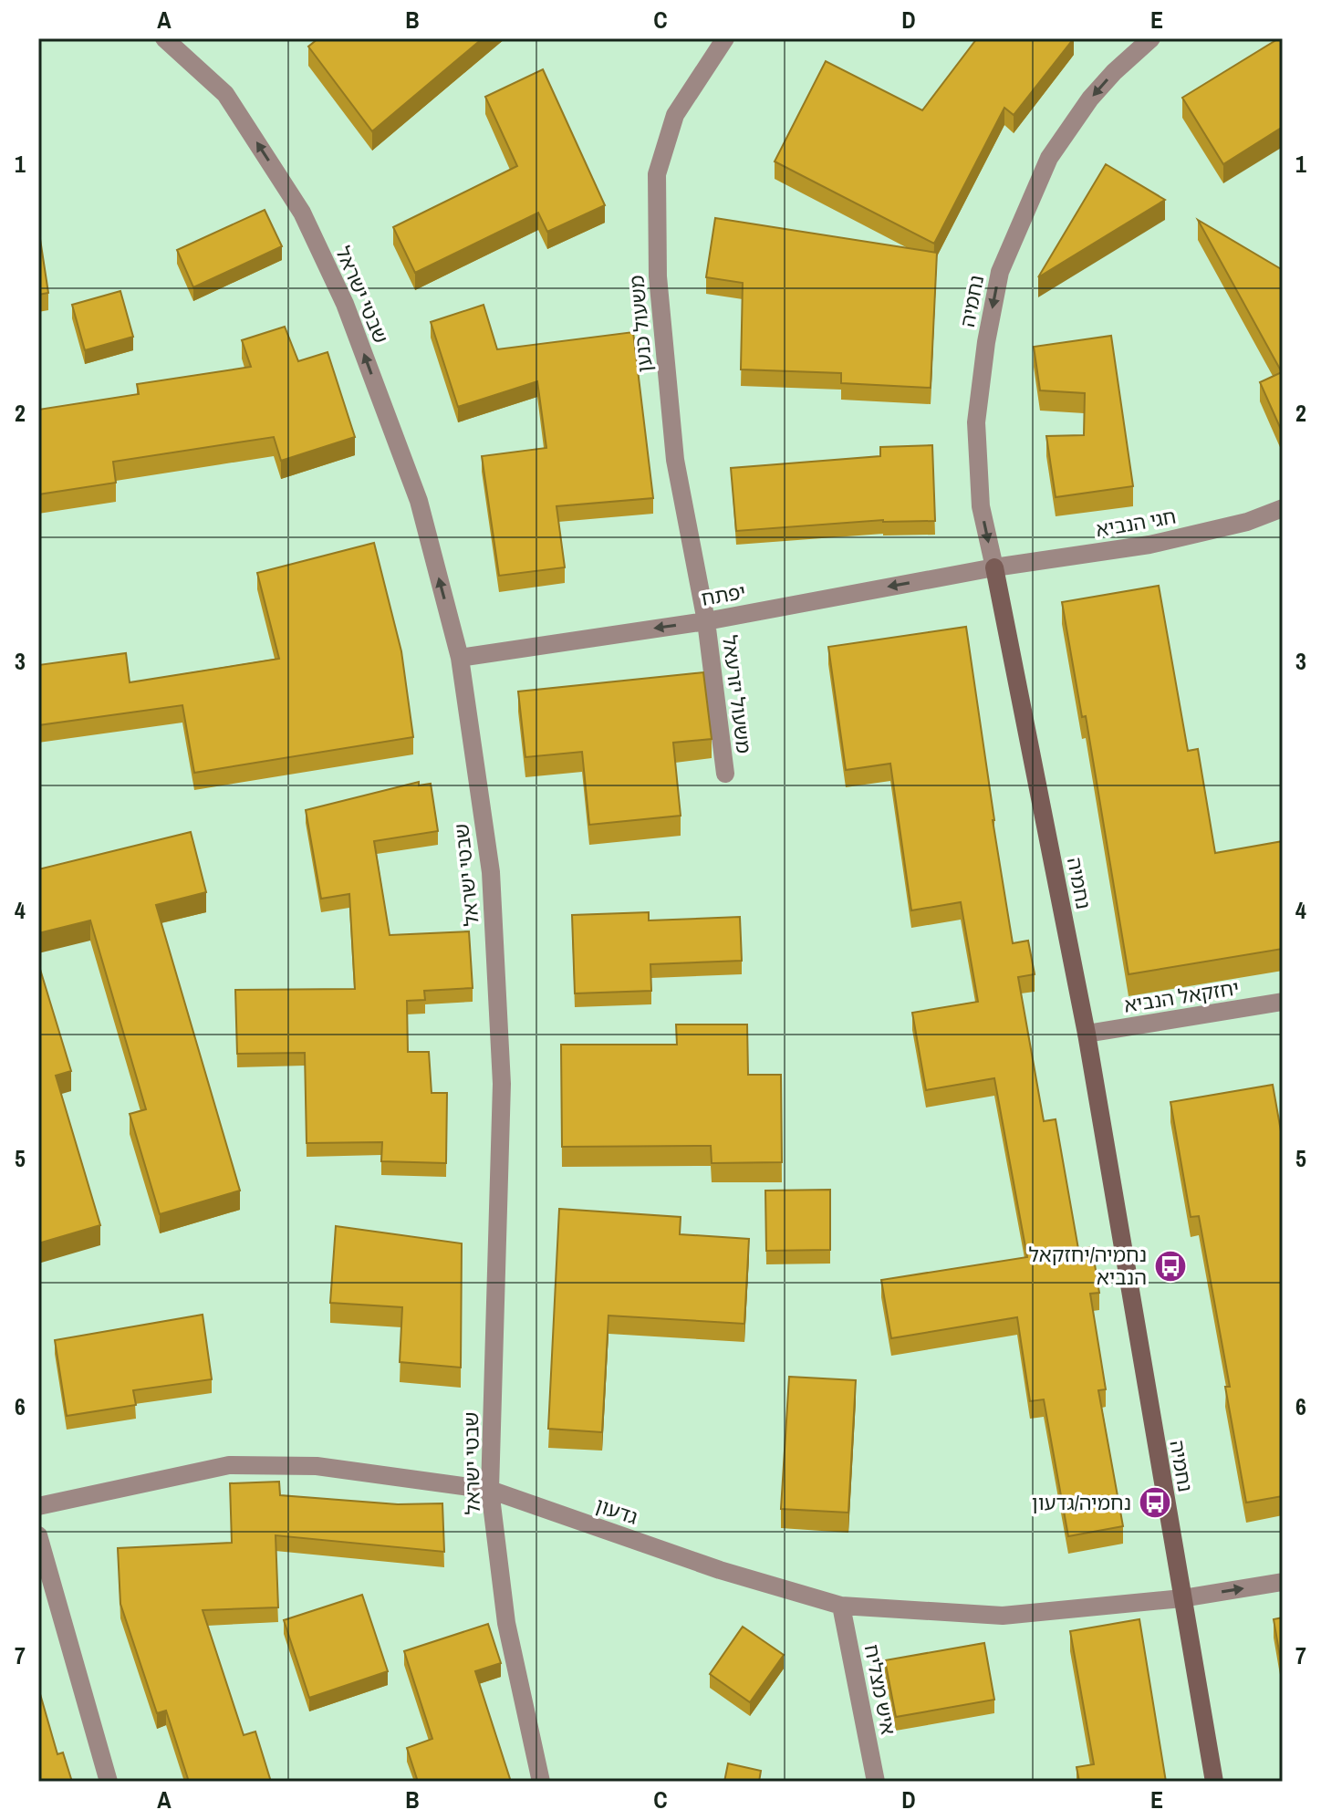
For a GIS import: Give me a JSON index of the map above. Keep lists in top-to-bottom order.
{
  "streets": {
    "street": [
      "שבטי ישראל",
      "נחמיה",
      "משעול כנען",
      "חגי הנביא",
      "יפתח",
      "משעול יזרעאל",
      "יחזקאל הנביא",
      "גדעון",
      "איש מצליח"
    ]
  },
  "crossings": [
    ["שבטי ישראל", "יפתח"],
    ["שבטי ישראל", "גדעון"],
    ["נחמיה", "חגי הנביא"],
    ["נחמיה", "יפתח"],
    ["נחמיה", "יחזקאל הנביא"],
    ["נחמיה", "גדעון"],
    ["משעול כנען", "יפתח"],
    ["משעול כנען", "משעול יזרעאל"],
    ["חגי הנביא", "יפתח"],
    ["יפתח", "משעול יזרעאל"],
    ["גדעון", "איש מצליח"]
  ],
  "one_way": ["שבטי ישראל", "יפתח"],
  "places": {
    "bus stop": ["נחמיה/יחזקאל הנביא", "נחמיה/גדעון"]
  },
  "grid": {
    "columns": [
      "A",
      "B",
      "C",
      "D",
      "E"
    ],
    "rows": [
      "1",
      "2",
      "3",
      "4",
      "5",
      "6",
      "7"
    ]
  }
}
